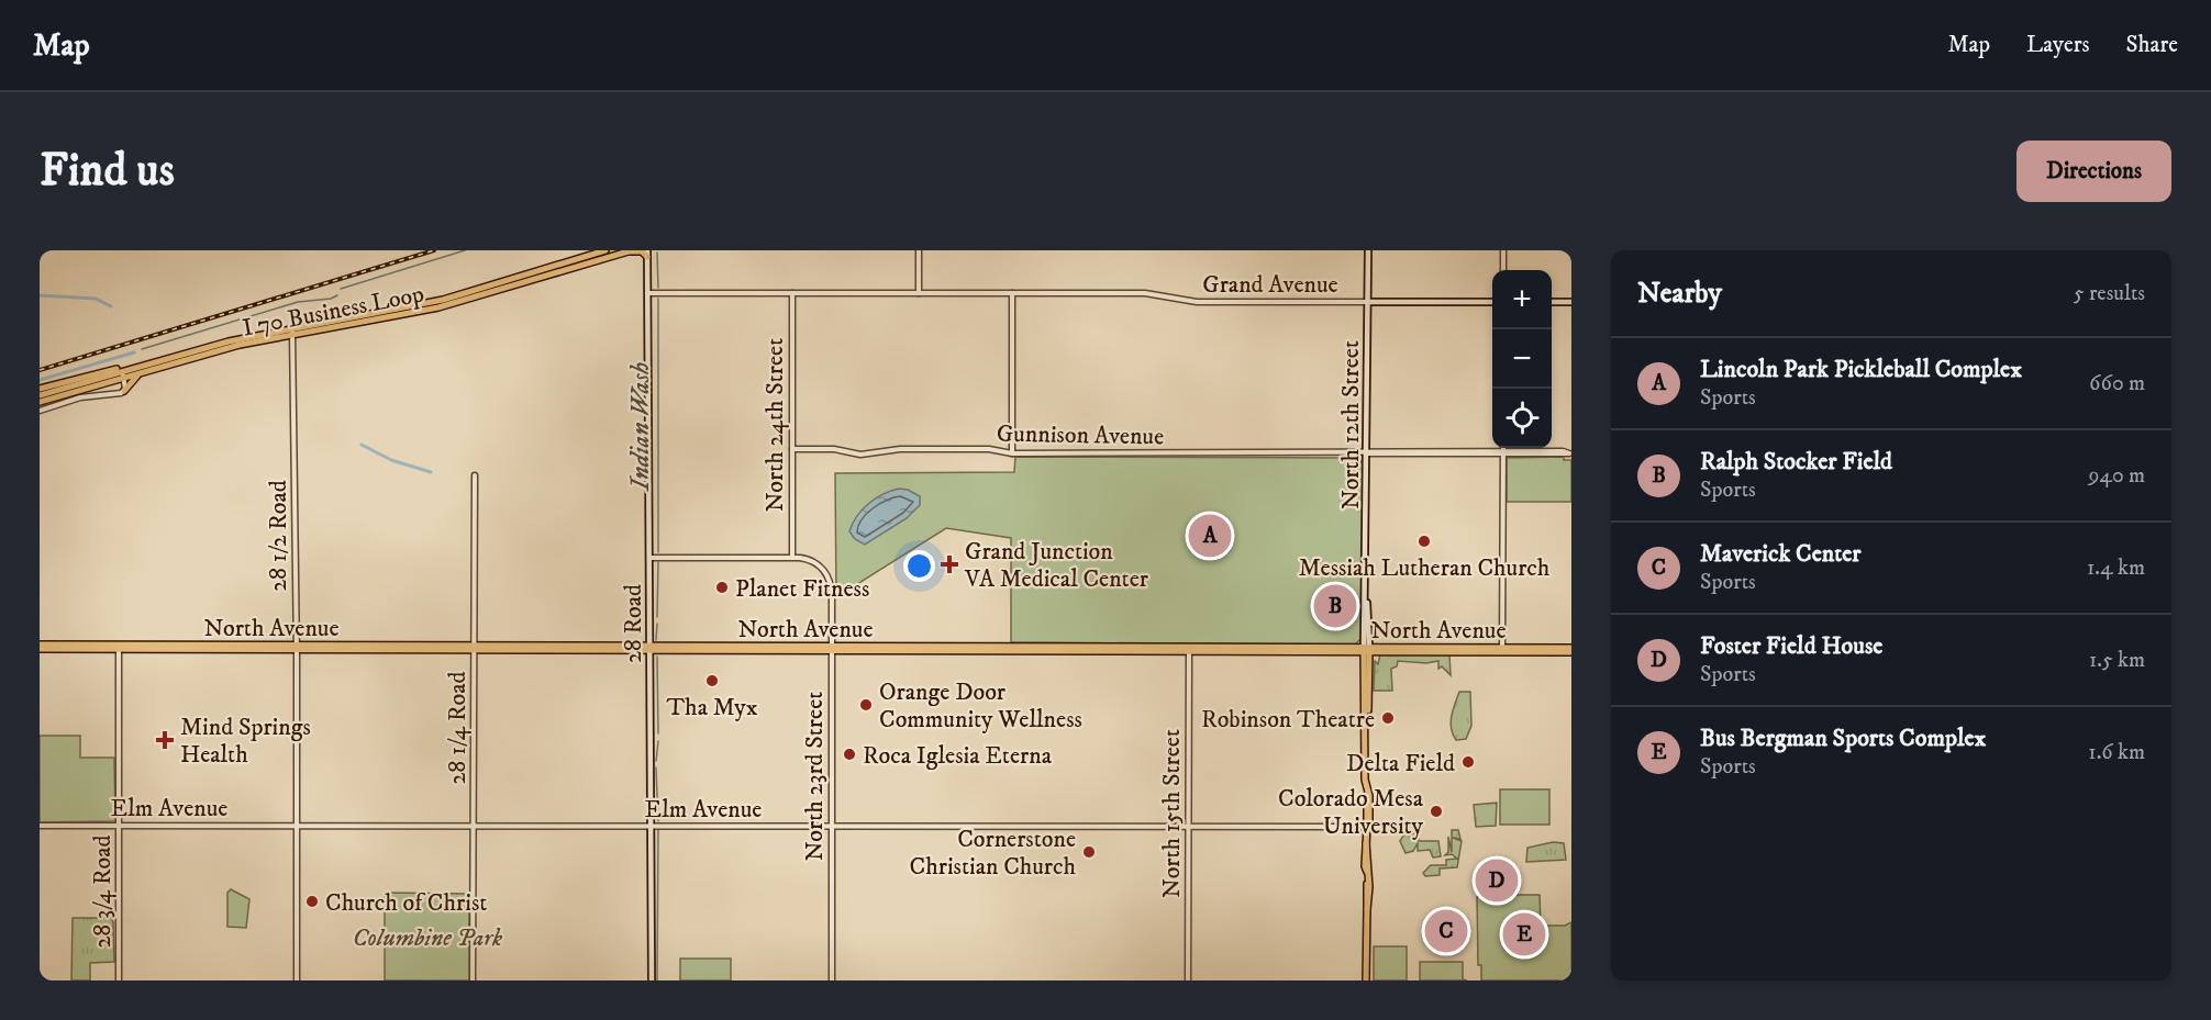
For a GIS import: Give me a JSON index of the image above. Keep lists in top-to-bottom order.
{
  "streets": {
    "main road": [
      "Grand Avenue",
      "I 70 Business Loop",
      "North 12th Street",
      "28 Road",
      "North Avenue"
    ],
    "street": [
      "North 24th Street",
      "Gunnison Avenue",
      "28 1/2 Road",
      "28 1/4 Road",
      "North 23rd Street",
      "Elm Avenue",
      "North 15th Street",
      "28 3/4 Road"
    ]
  },
  "crossings": [
    ["Grand Avenue", "North 24th Street"],
    ["Grand Avenue", "North 12th Street"],
    ["Grand Avenue", "28 Road"],
    ["I 70 Business Loop", "28 1/2 Road"],
    ["North 24th Street", "Gunnison Avenue"],
    ["North 24th Street", "North 23rd Street"],
    ["North 12th Street", "Gunnison Avenue"],
    ["North 12th Street", "North Avenue"],
    ["North 12th Street", "Elm Avenue"],
    ["28 1/2 Road", "North Avenue"],
    ["28 1/2 Road", "Elm Avenue"],
    ["28 Road", "North Avenue"],
    ["28 Road", "Elm Avenue"],
    ["North Avenue", "28 1/4 Road"],
    ["North Avenue", "North 23rd Street"],
    ["North Avenue", "North 15th Street"],
    ["North Avenue", "28 3/4 Road"],
    ["28 1/4 Road", "Elm Avenue"],
    ["North 23rd Street", "Elm Avenue"],
    ["Elm Avenue", "North 15th Street"],
    ["Elm Avenue", "28 3/4 Road"]
  ],
  "water": ["Indian Wash"],
  "parks": ["Columbine Park"],
  "places": {
    "other": [
      "Messiah Lutheran Church",
      "Planet Fitness",
      "Tha Myx",
      "Orange Door Community Wellness",
      "Robinson Theatre",
      "Roca Iglesia Eterna",
      "Delta Field",
      "Colorado Mesa University",
      "Cornerstone Christian Church",
      "Church of Christ"
    ],
    "health": ["Grand Junction VA Medical Center", "Mind Springs Health"]
  },
  "page": {
    "header": "Map",
    "nav": ["Map", "Layers", "Share"],
    "buttons": "Directions",
    "title": "Find us",
    "heading": ["Nearby", "5 results"],
    "map_buttons": ["+", "−"],
    "list": [
      {
        "mark": "A",
        "name": "Lincoln Park Pickleball Complex",
        "note": "Sports",
        "value": "660 m"
      },
      {
        "mark": "B",
        "name": "Ralph Stocker Field",
        "note": "Sports",
        "value": "940 m"
      },
      {
        "mark": "C",
        "name": "Maverick Center",
        "note": "Sports",
        "value": "1.4 km"
      },
      {
        "mark": "D",
        "name": "Foster Field House",
        "note": "Sports",
        "value": "1.5 km"
      },
      {
        "mark": "E",
        "name": "Bus Bergman Sports Complex",
        "note": "Sports",
        "value": "1.6 km"
      }
    ],
    "pins": [
      "A",
      "B",
      "D",
      "C",
      "E"
    ]
  }
}
